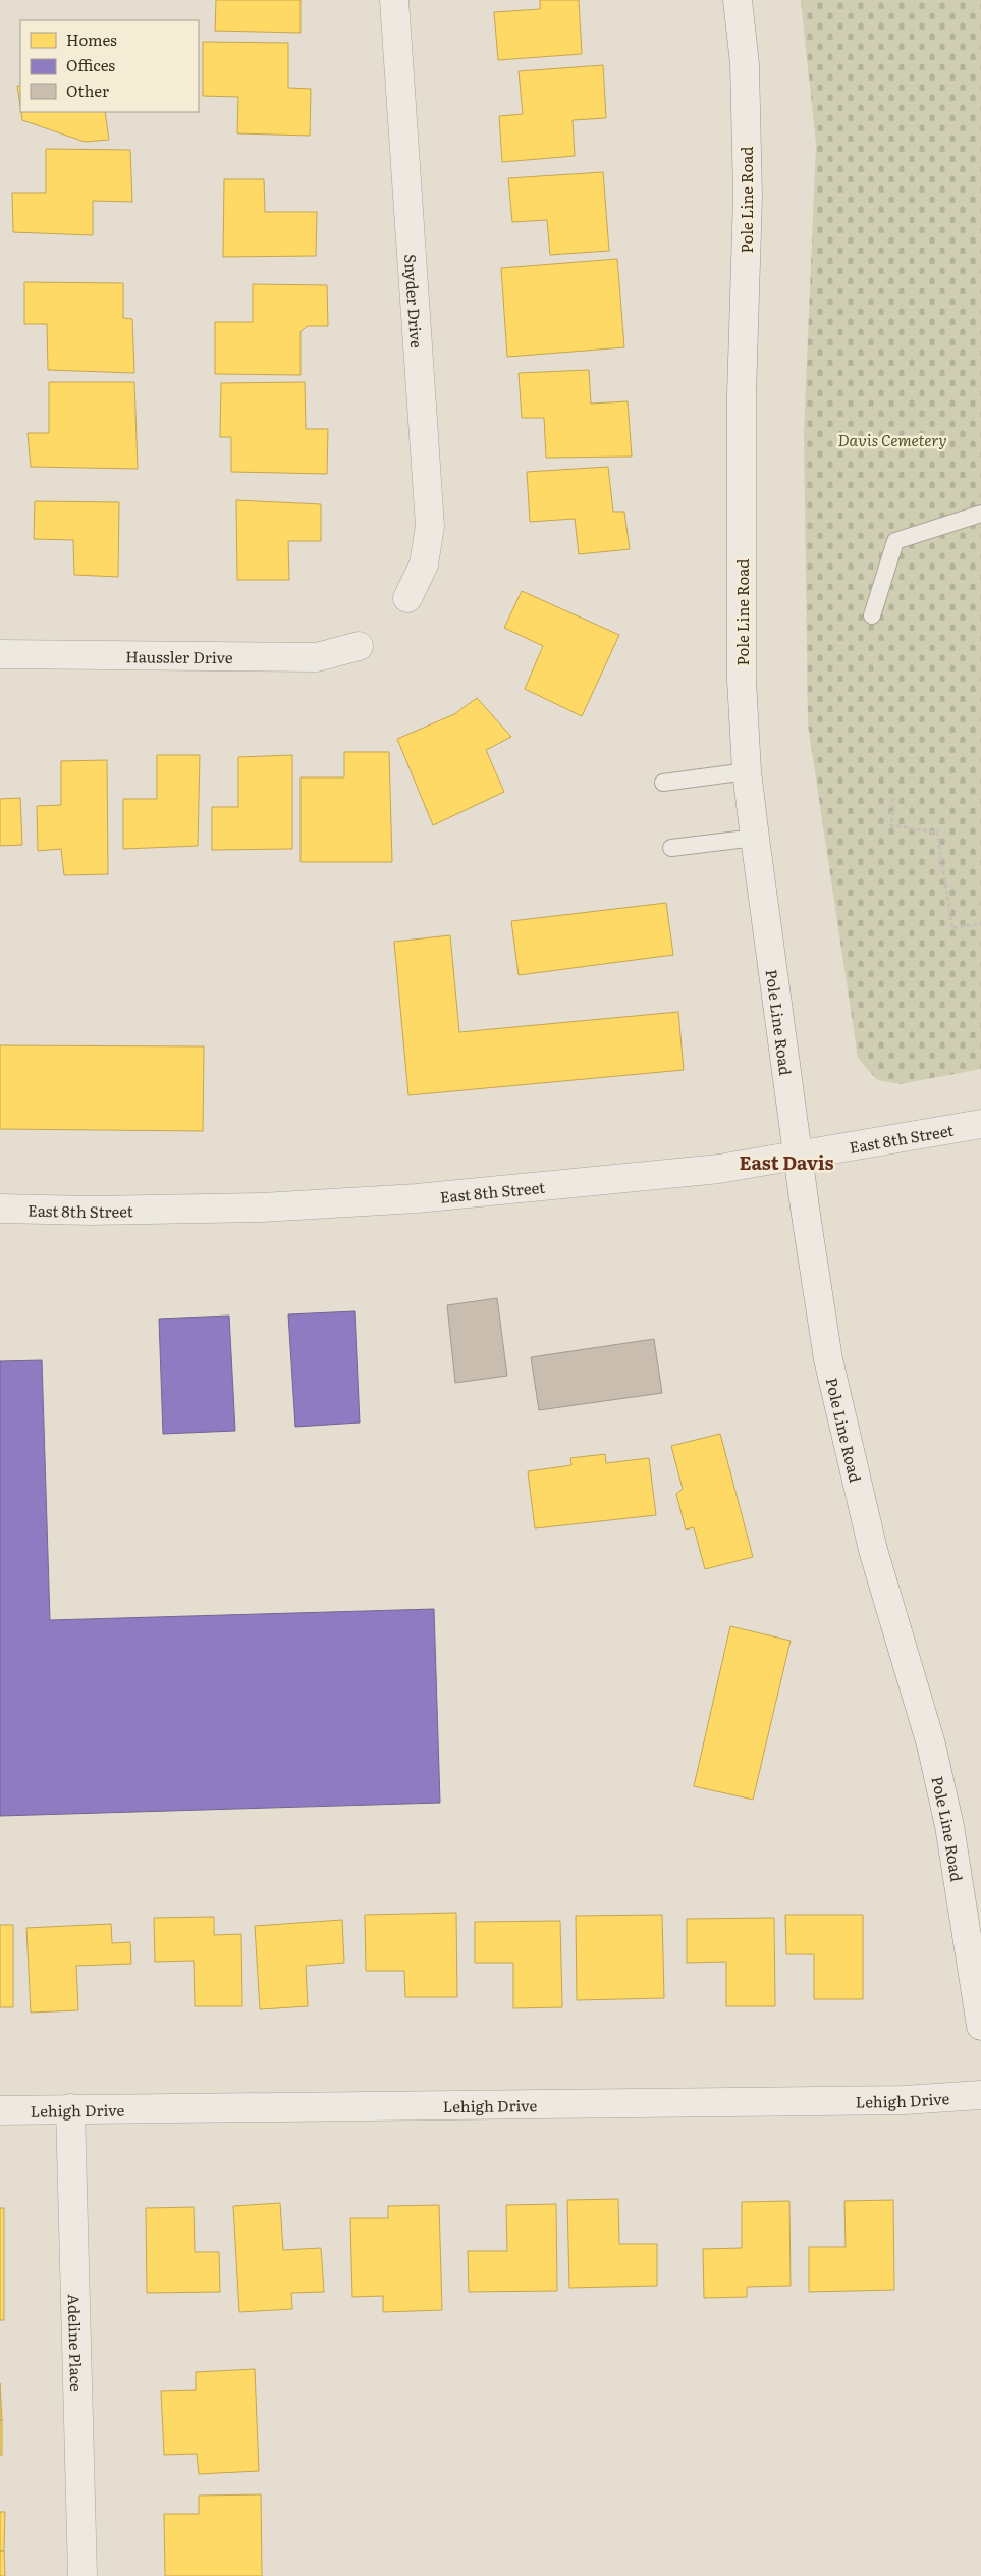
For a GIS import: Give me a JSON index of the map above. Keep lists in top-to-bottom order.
{
  "streets": {
    "street": [
      "Pole Line Road",
      "Snyder Drive",
      "Haussler Drive",
      "East 8th Street",
      "Lehigh Drive",
      "Adeline Place"
    ]
  },
  "crossings": [
    ["Pole Line Road", "East 8th Street"],
    ["Lehigh Drive", "Adeline Place"]
  ],
  "districts": ["East Davis"],
  "parks": ["Davis Cemetery"],
  "legend": ["Homes", "Offices", "Other"]
}
